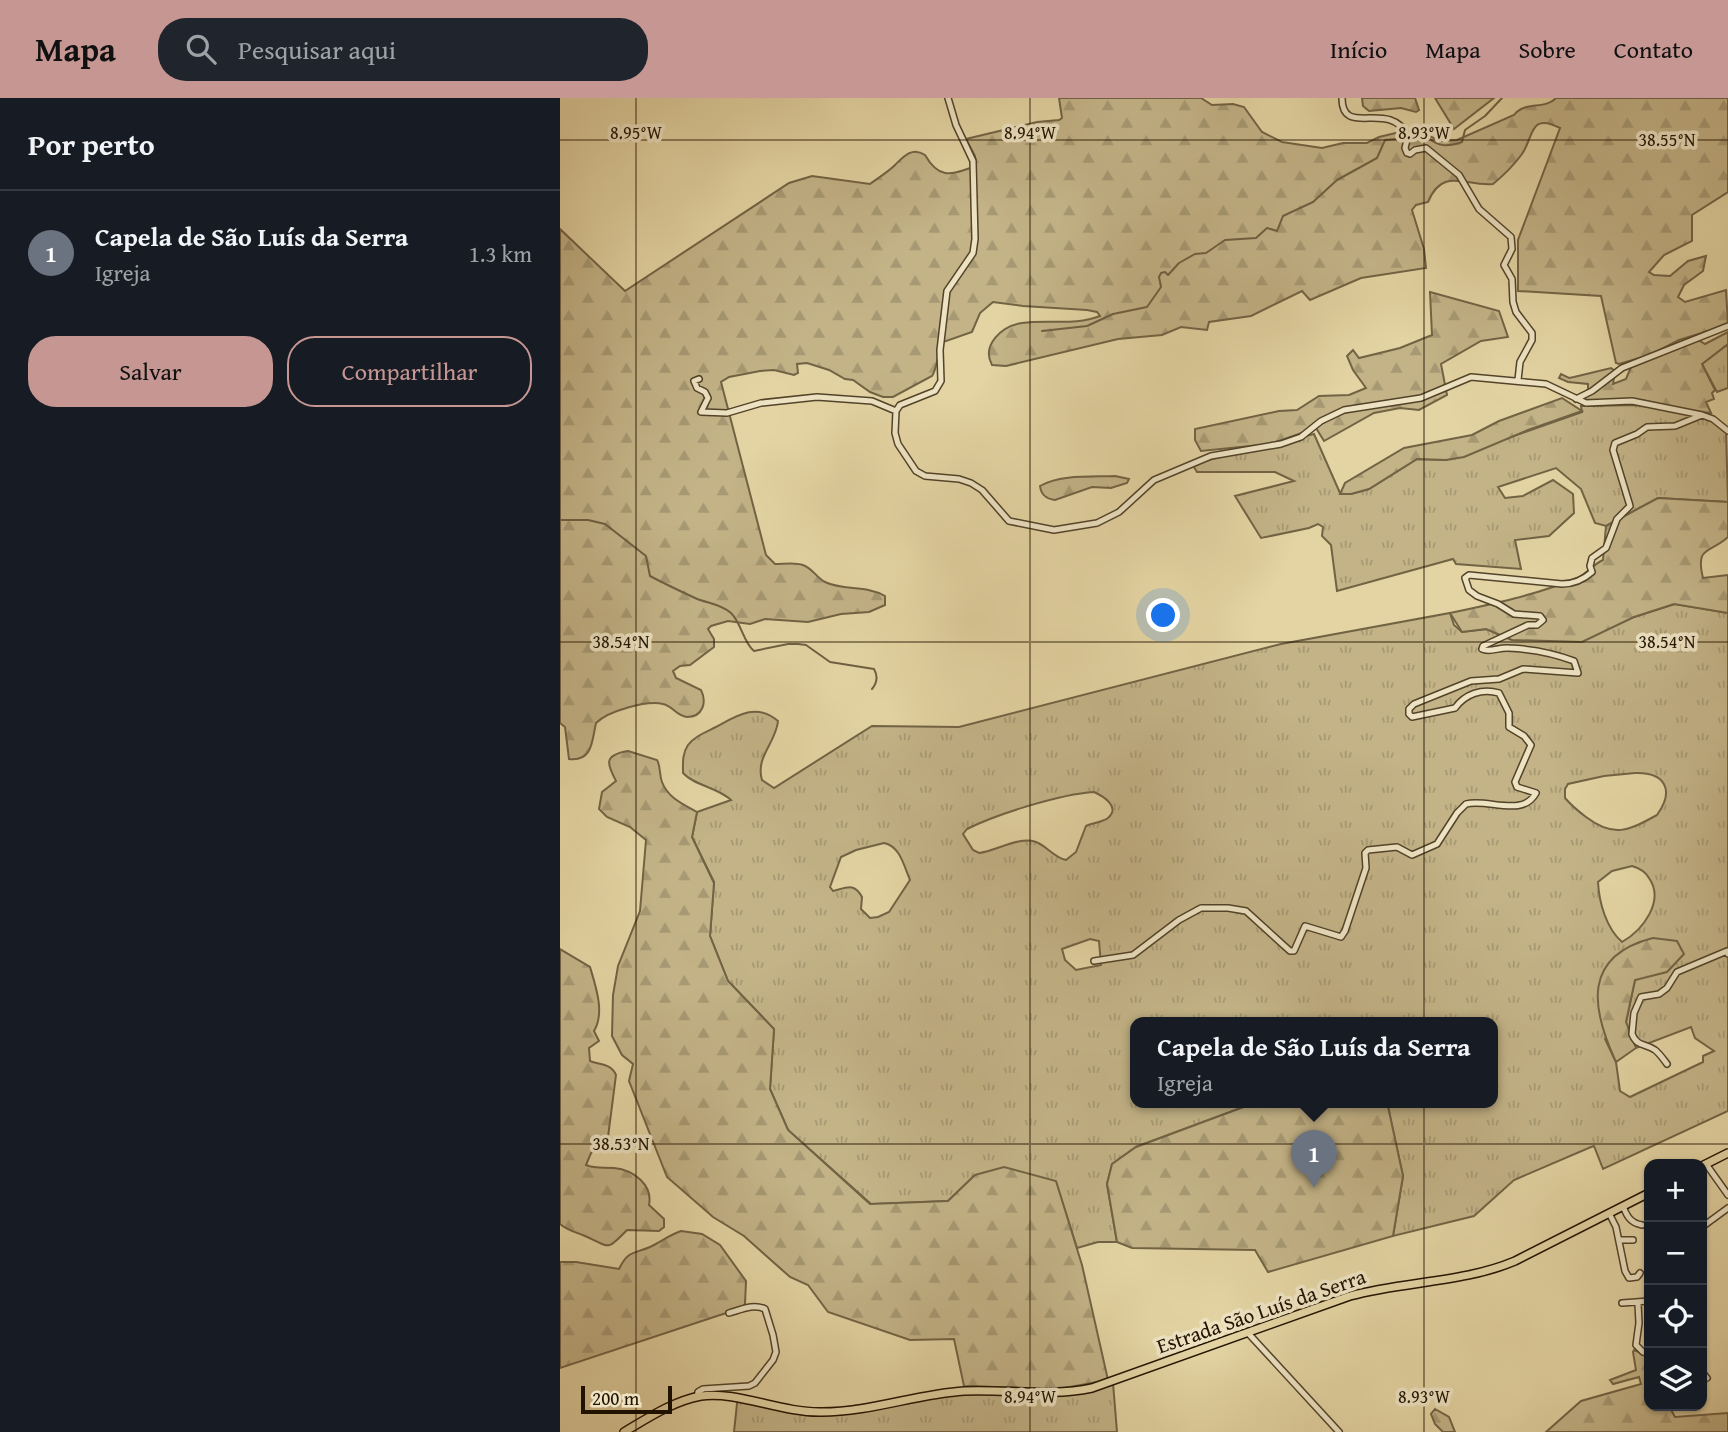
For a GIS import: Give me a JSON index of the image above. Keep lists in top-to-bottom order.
{
  "streets": {
    "main road": ["Estrada São Luís da Serra"]
  },
  "scale_bar": "200 m",
  "page": {
    "header": "Mapa",
    "search": "Pesquisar aqui",
    "nav": [
      "Início",
      "Mapa",
      "Sobre",
      "Contato"
    ],
    "heading": "Por perto",
    "list": [
      {
        "mark": "1",
        "name": "Capela de São Luís da Serra",
        "note": "Igreja",
        "value": "1.3 km"
      }
    ],
    "buttons": ["Salvar", "Compartilhar"],
    "popup": ["Capela de São Luís da Serra", "Igreja"],
    "pins": "1",
    "map_buttons": ["+", "−"],
    "scale": "200 m"
  },
  "coordinates": [
    "8.95°W",
    "8.94°W",
    "8.93°W",
    "38.55°N",
    "38.54°N",
    "38.53°N"
  ]
}
